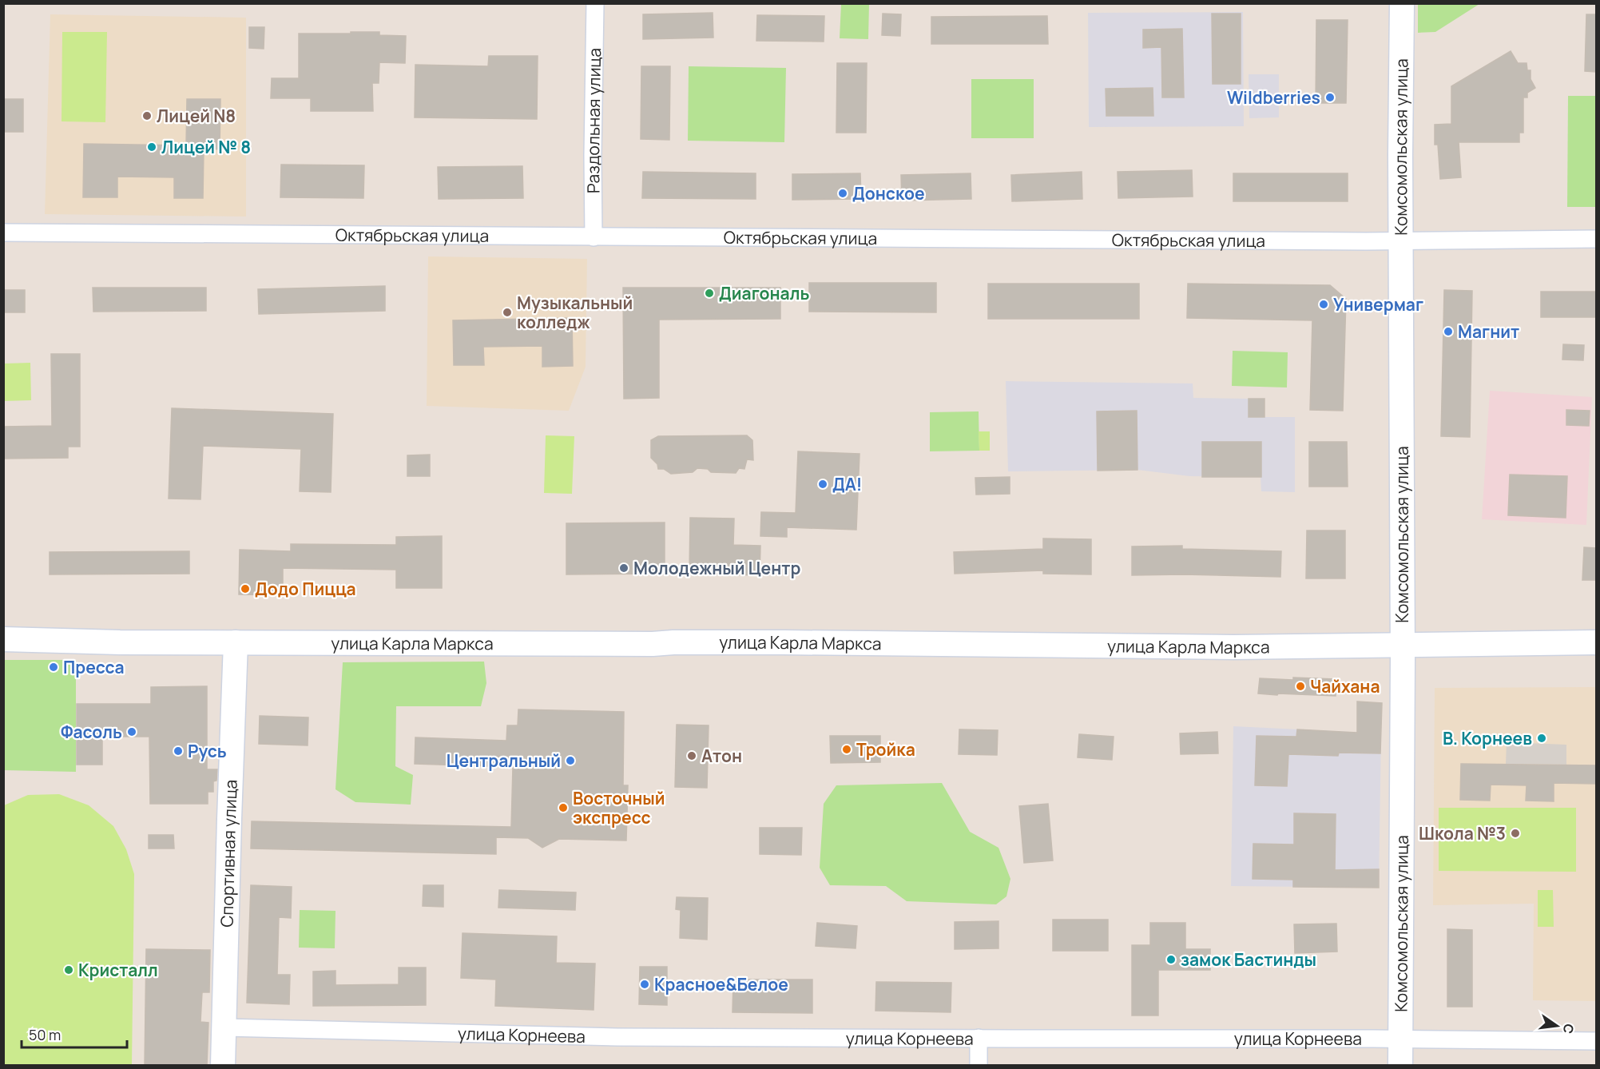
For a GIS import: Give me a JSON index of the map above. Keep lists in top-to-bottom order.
{
  "streets": {
    "main road": ["Комсомольская улица", "улица Карла Маркса", "Спортивная улица"],
    "street": ["Раздольная улица", "Октябрьская улица", "улица Корнеева"]
  },
  "crossings": [
    ["Раздольная улица", "Октябрьская улица"],
    ["Комсомольская улица", "Октябрьская улица"],
    ["Комсомольская улица", "улица Карла Маркса"],
    ["Комсомольская улица", "улица Корнеева"],
    ["улица Карла Маркса", "Спортивная улица"],
    ["Спортивная улица", "улица Корнеева"]
  ],
  "places": [
    "Wildberries",
    "Лицей N8",
    "Лицей № 8",
    "Донское",
    "Диагональ",
    "Универмаг",
    "Музыкальный колледж",
    "Магнит",
    "ДА!",
    "Молодежный Центр",
    "Додо Пицца",
    "Пресса",
    "Чайхана",
    "Фасоль",
    "В. Корнеев",
    "Тройка",
    "Русь",
    "Атон",
    "Центральный",
    "Восточный экспресс",
    "Школа №3",
    "замок Бастинды",
    "Кристалл",
    "Красное&Белое"
  ],
  "scale_bar": "50 m",
  "north": "right"
}
